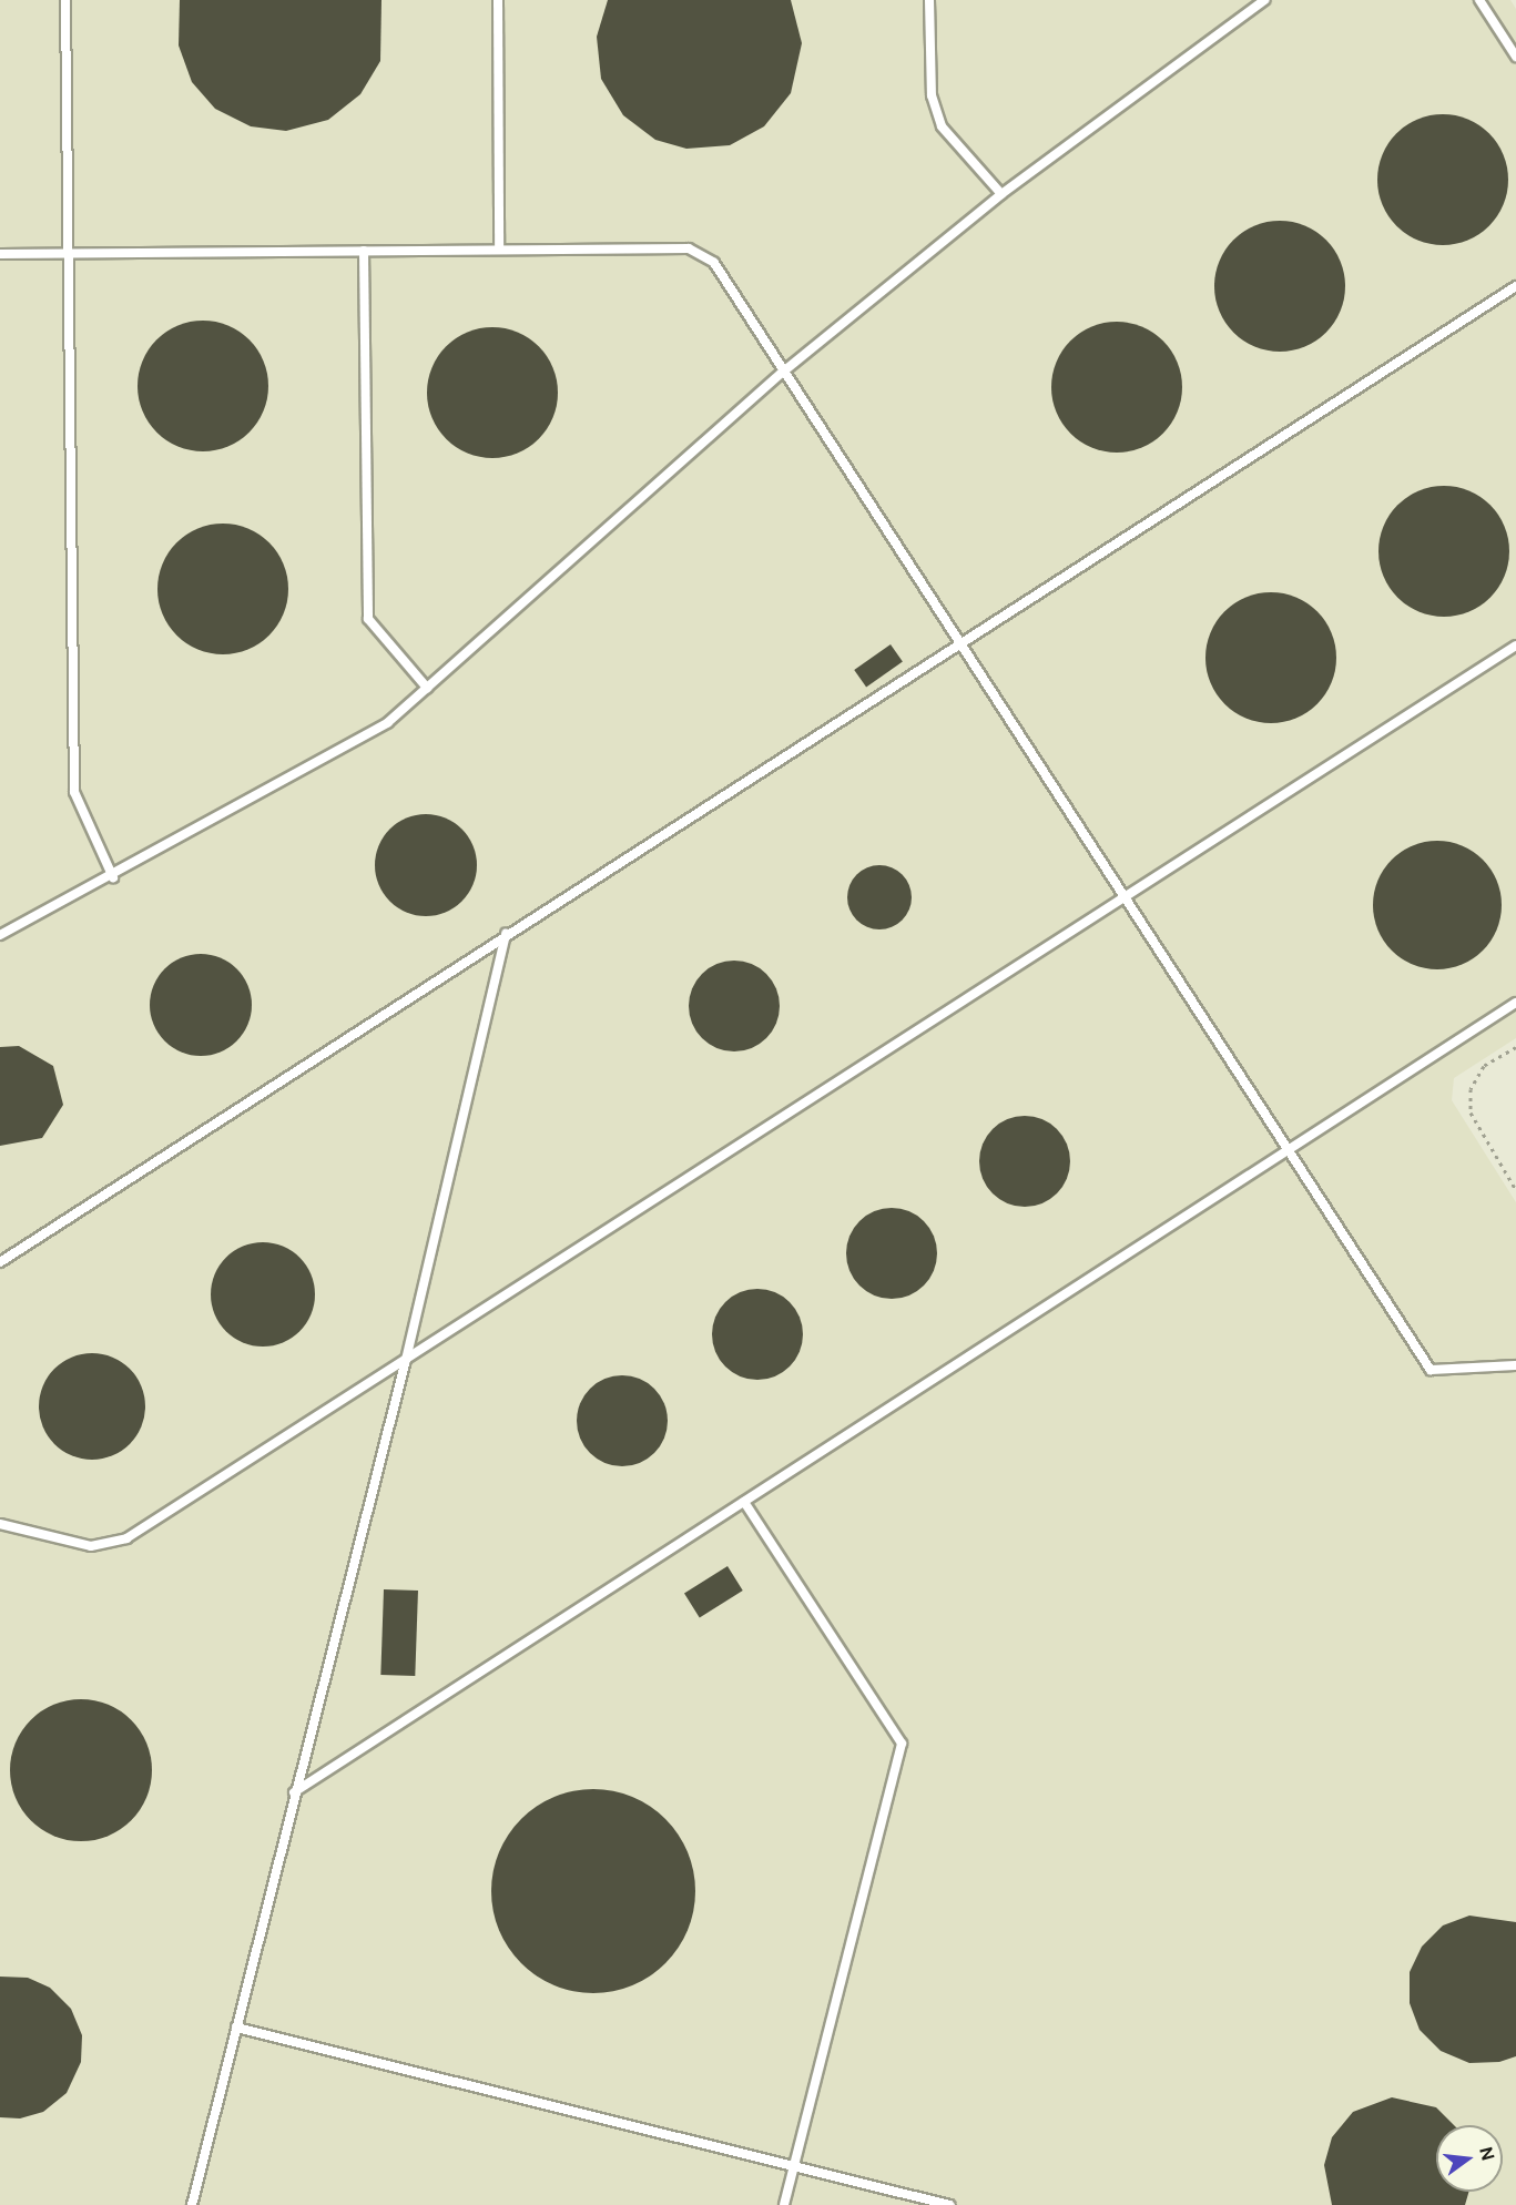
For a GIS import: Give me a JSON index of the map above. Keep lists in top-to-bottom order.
{
  "north": "right"
}
